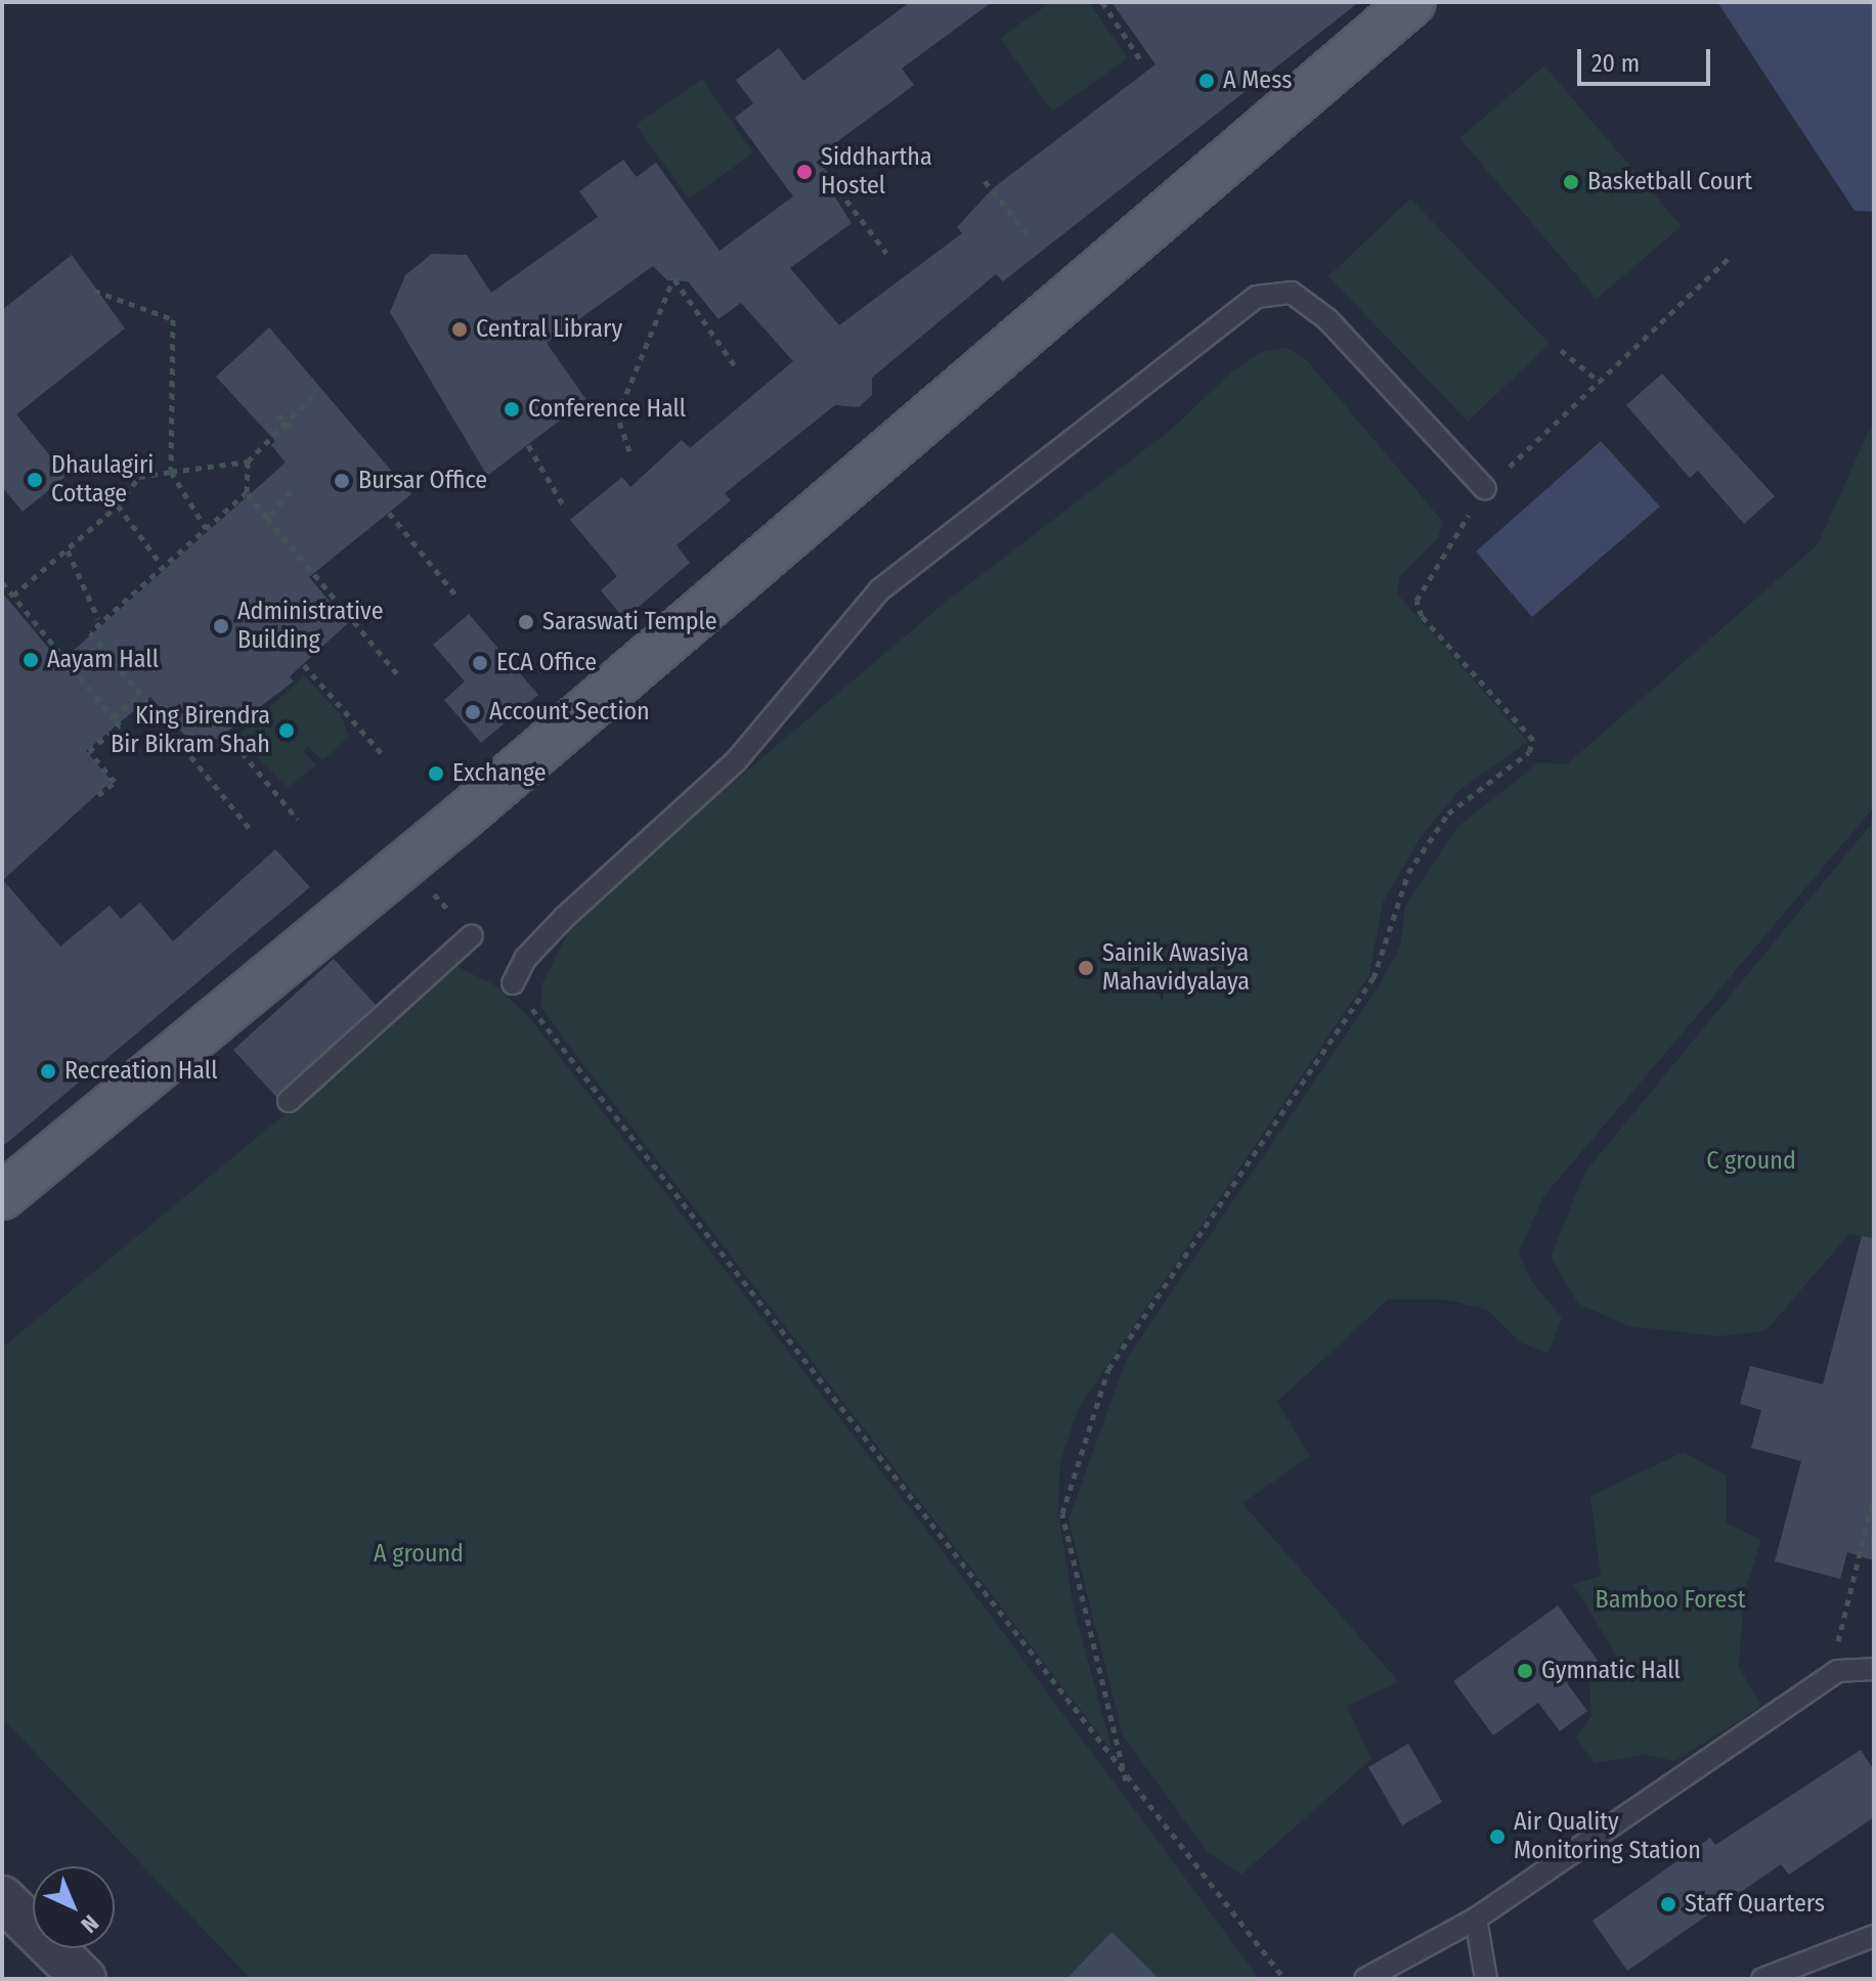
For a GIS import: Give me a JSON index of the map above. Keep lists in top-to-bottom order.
{
  "parks": ["C ground", "A ground", "Bamboo Forest"],
  "places": [
    "A Mess",
    "Siddhartha Hostel",
    "Basketball Court",
    "Central Library",
    "Conference Hall",
    "Dhaulagiri Cottage",
    "Bursar Office",
    "Saraswati Temple",
    "Administrative Building",
    "Aayam Hall",
    "ECA Office",
    "Account Section",
    "King Birendra Bir Bikram Shah",
    "Exchange",
    "Sainik Awasiya Mahavidyalaya",
    "Recreation Hall",
    "Gymnatic Hall",
    "Air Quality Monitoring Station",
    "Staff Quarters"
  ],
  "scale_bar": "20 m",
  "north": "bottom right"
}
